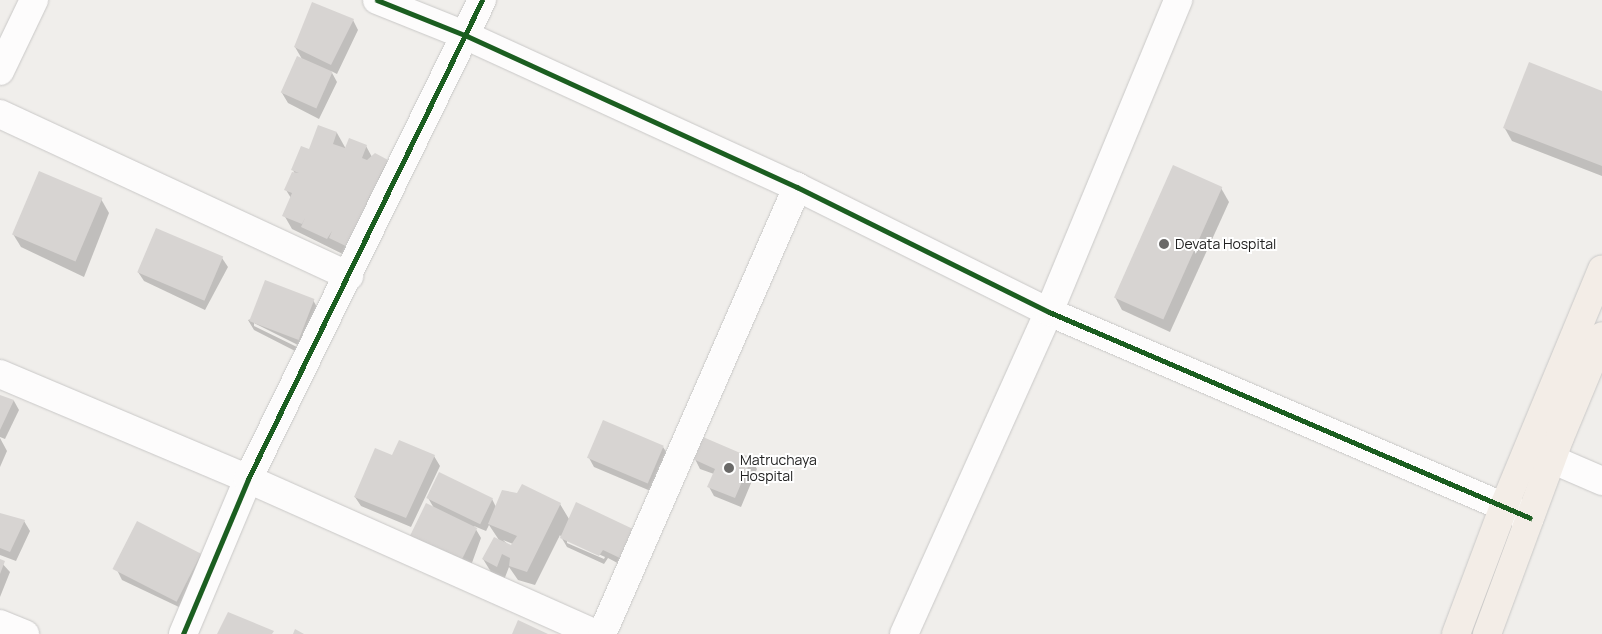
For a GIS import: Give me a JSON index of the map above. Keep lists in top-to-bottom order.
{
  "places": ["Devata Hospital", "Matruchaya Hospital"]
}
